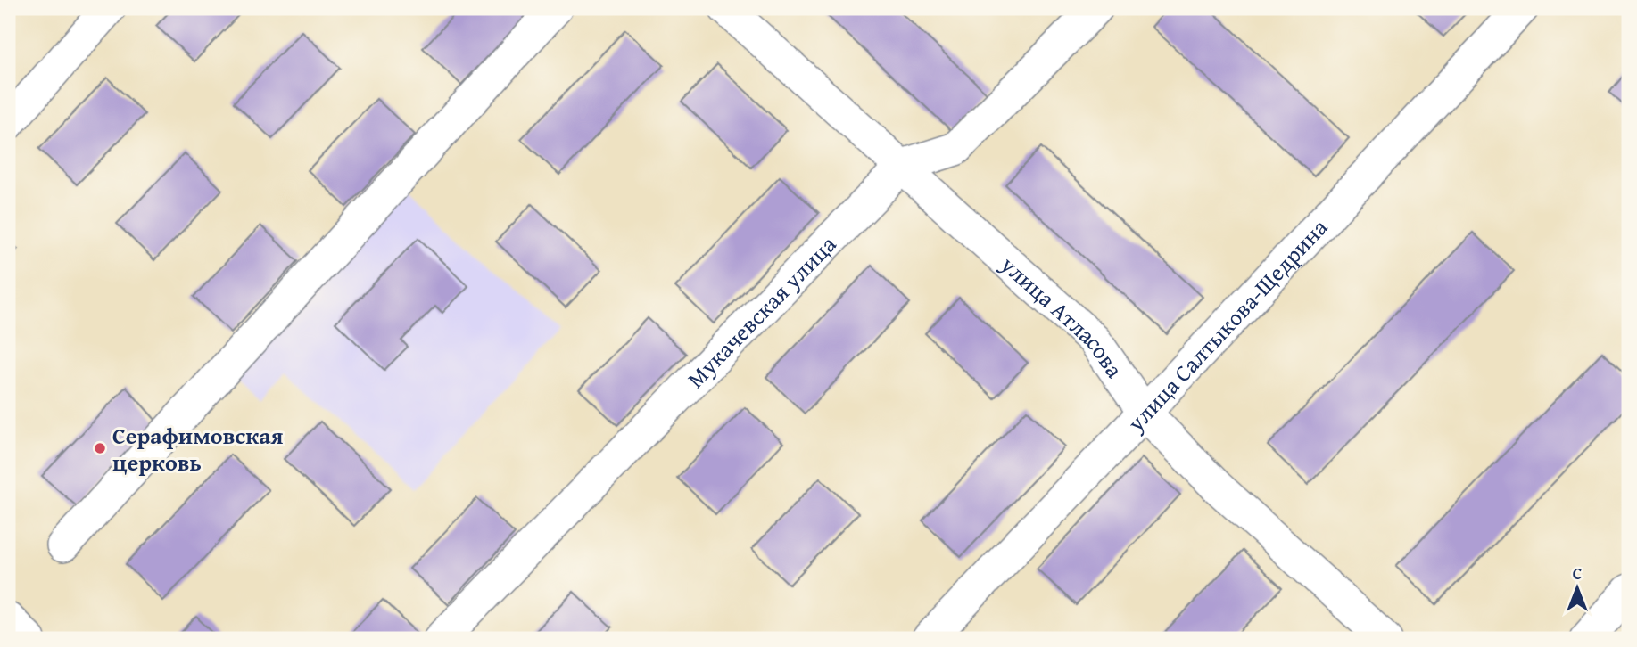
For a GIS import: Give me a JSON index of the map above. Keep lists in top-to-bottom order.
{
  "streets": {
    "street": ["Мукачевская улица", "улица Атласова", "улица Салтыкова-Щедрина"]
  },
  "crossings": [
    ["Мукачевская улица", "улица Атласова"],
    ["улица Атласова", "улица Салтыкова-Щедрина"]
  ],
  "places": ["Серафимовская церковь"],
  "north": "top"
}
